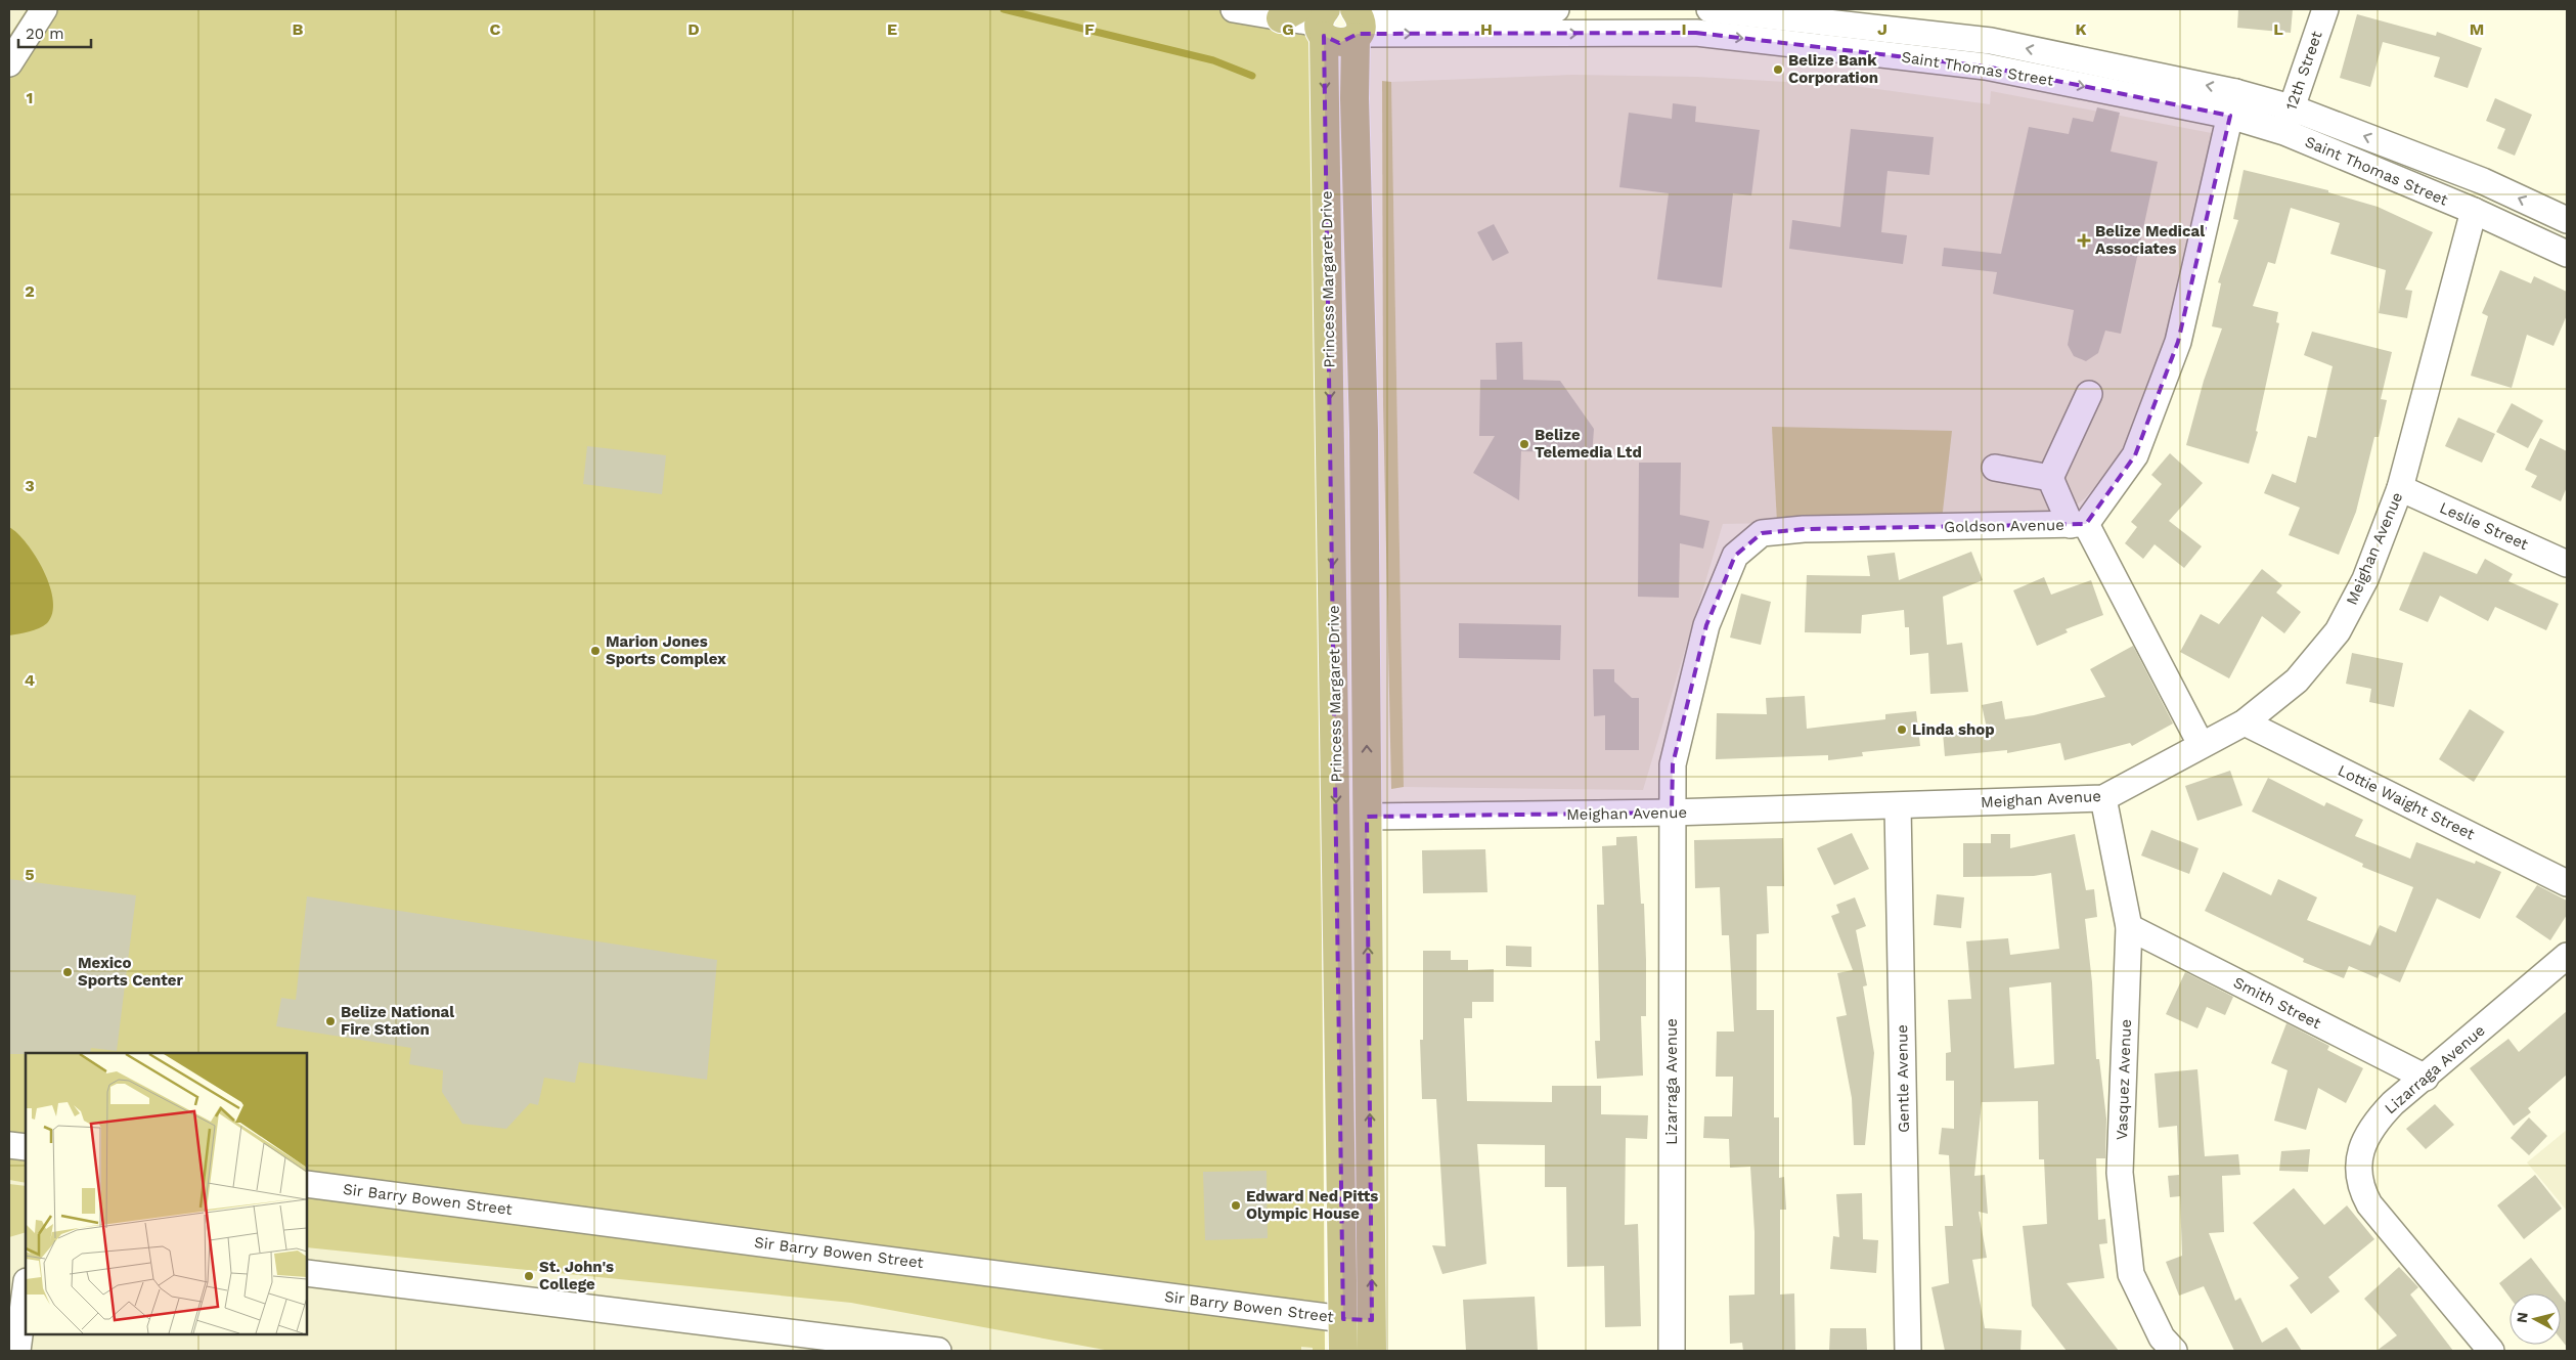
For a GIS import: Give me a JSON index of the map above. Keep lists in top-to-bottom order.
{
  "streets": {
    "main road": ["Princess Margaret Drive"],
    "street": [
      "Saint Thomas Street",
      "12th Street",
      "Goldson Avenue",
      "Leslie Street",
      "Meighan Avenue",
      "Lottie Waight Street",
      "Smith Street",
      "Lizarraga Avenue",
      "Gentle Avenue",
      "Vasquez Avenue",
      "Sir Barry Bowen Street"
    ]
  },
  "crossings": [
    ["Saint Thomas Street", "12th Street"],
    ["Saint Thomas Street", "Princess Margaret Drive"],
    ["Saint Thomas Street", "Goldson Avenue"],
    ["Saint Thomas Street", "Meighan Avenue"],
    ["Princess Margaret Drive", "Meighan Avenue"],
    ["Princess Margaret Drive", "Sir Barry Bowen Street"],
    ["Goldson Avenue", "Meighan Avenue"],
    ["Goldson Avenue", "Lizarraga Avenue"],
    ["Leslie Street", "Meighan Avenue"],
    ["Meighan Avenue", "Lottie Waight Street"],
    ["Meighan Avenue", "Lizarraga Avenue"],
    ["Meighan Avenue", "Gentle Avenue"],
    ["Meighan Avenue", "Vasquez Avenue"],
    ["Smith Street", "Lizarraga Avenue"],
    ["Smith Street", "Vasquez Avenue"]
  ],
  "places": {
    "other": [
      "Belize Bank Corporation",
      "Belize Telemedia Ltd",
      "Marion Jones Sports Complex",
      "Linda shop",
      "Mexico Sports Center",
      "Belize National Fire Station",
      "Edward Ned Pitts Olympic House",
      "St. John's College"
    ],
    "health": ["Belize Medical Associates"]
  },
  "scale_bar": "20 m",
  "north": "left",
  "grid": {
    "columns": [
      "B",
      "C",
      "D",
      "E",
      "F",
      "G",
      "H",
      "I",
      "J",
      "K",
      "L",
      "M"
    ],
    "rows": [
      "1",
      "2",
      "3",
      "4",
      "5"
    ]
  }
}
